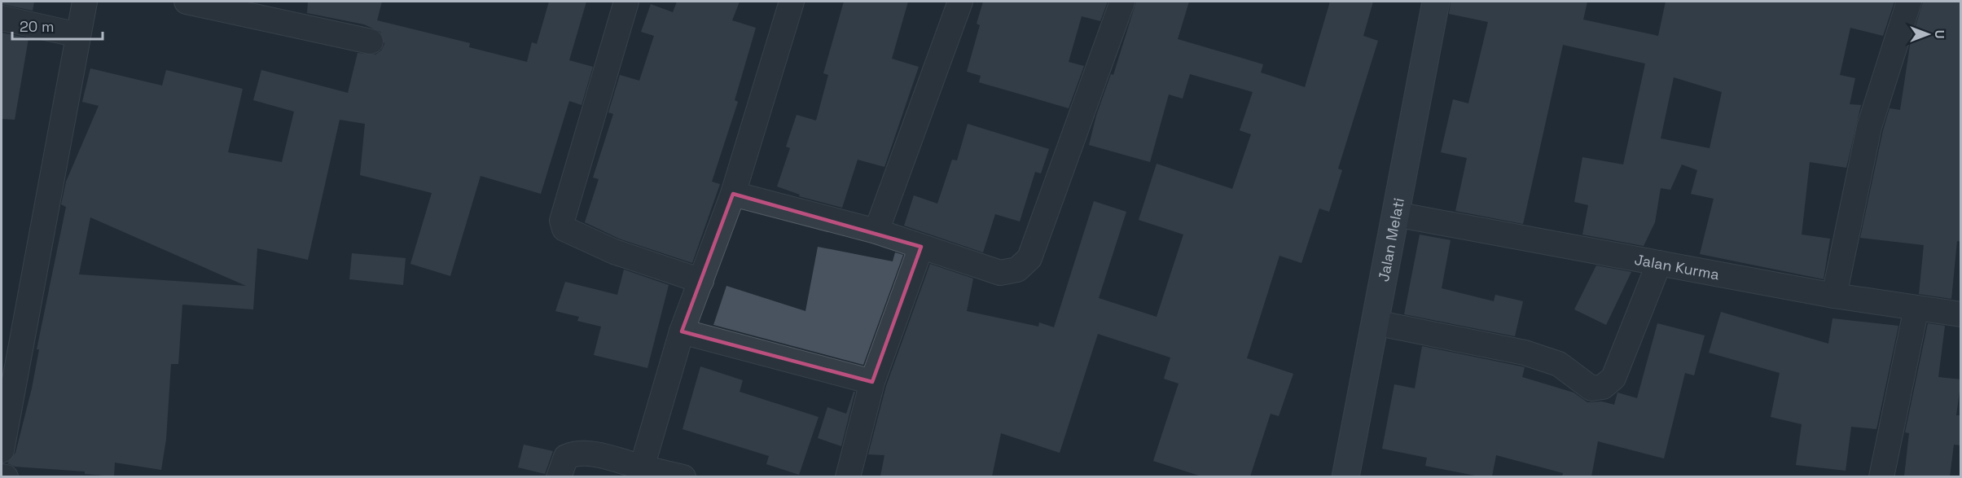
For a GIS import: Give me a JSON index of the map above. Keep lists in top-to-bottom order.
{
  "streets": {
    "main road": ["Jalan Melati"],
    "street": ["Jalan Kurma"]
  },
  "crossings": [
    ["Jalan Melati", "Jalan Kurma"]
  ],
  "scale_bar": "20 m",
  "north": "right"
}
